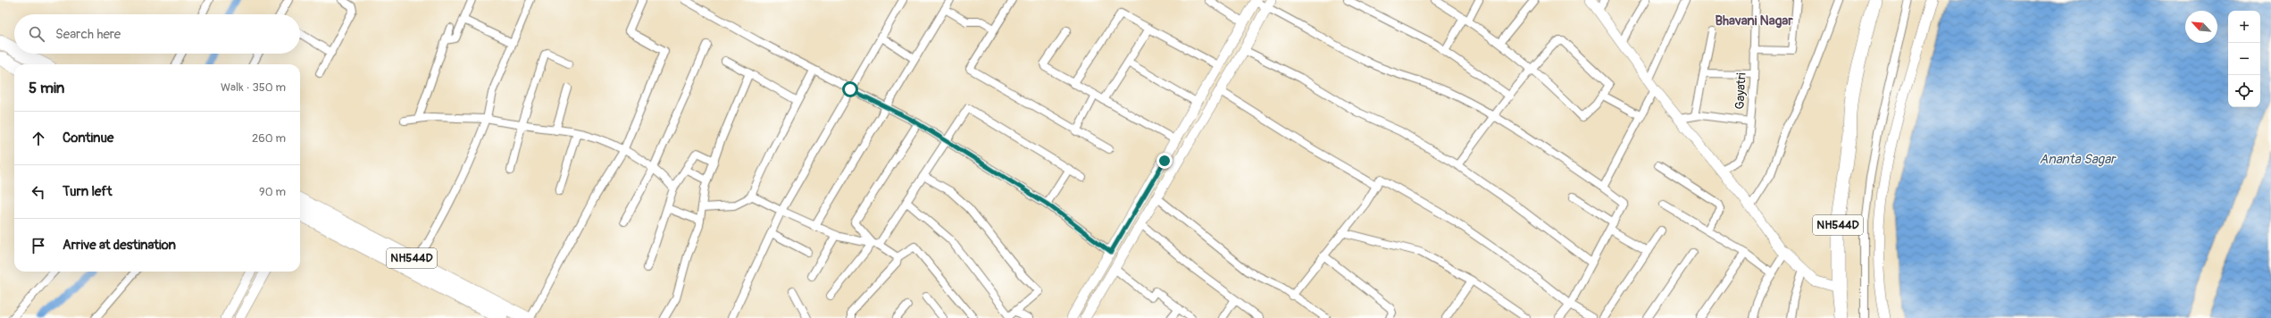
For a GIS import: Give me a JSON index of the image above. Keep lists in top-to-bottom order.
{
  "streets": {
    "highway": ["NH544D"],
    "street": ["Gayatri"]
  },
  "districts": ["Bhavani Nagar"],
  "water": ["Ananta Sagar"],
  "north": "top left",
  "page": {
    "map_buttons": ["+", "−"],
    "search": "Search here",
    "heading": ["5 min", "Walk · 350 m"],
    "list": [
      ["Continue", "260 m"],
      ["Turn left", "90 m"],
      "Arrive at destination"
    ]
  }
}
